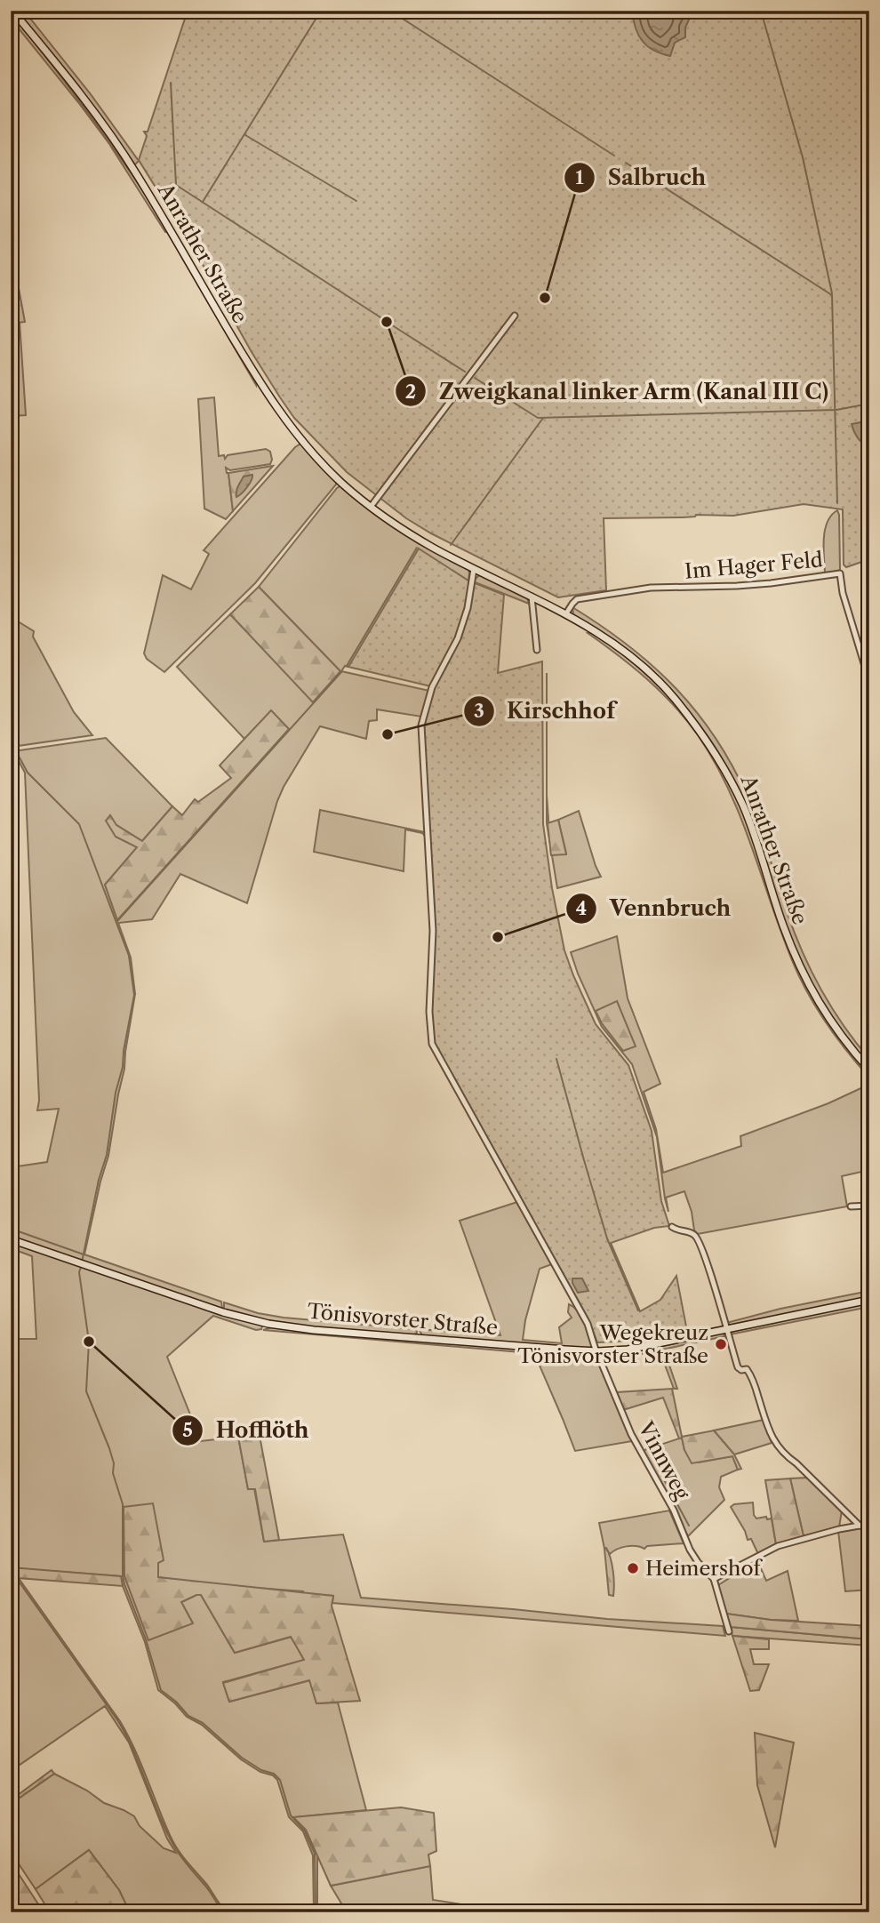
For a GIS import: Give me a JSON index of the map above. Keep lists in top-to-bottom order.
{
  "streets": {
    "main road": ["Anrather Straße", "Tönisvorster Straße"],
    "street": ["Im Hager Feld", "Vinnweg"]
  },
  "crossings": [
    ["Anrather Straße", "Im Hager Feld"],
    ["Anrather Straße", "Vinnweg"],
    ["Tönisvorster Straße", "Vinnweg"]
  ],
  "places": [
    "Salbruch",
    "Zweigkanal linker Arm (Kanal III C)",
    "Kirschhof",
    "Vennbruch",
    "Hofflöth",
    "Wegekreuz Tönisvorster Straße",
    "Heimershof"
  ]
}
